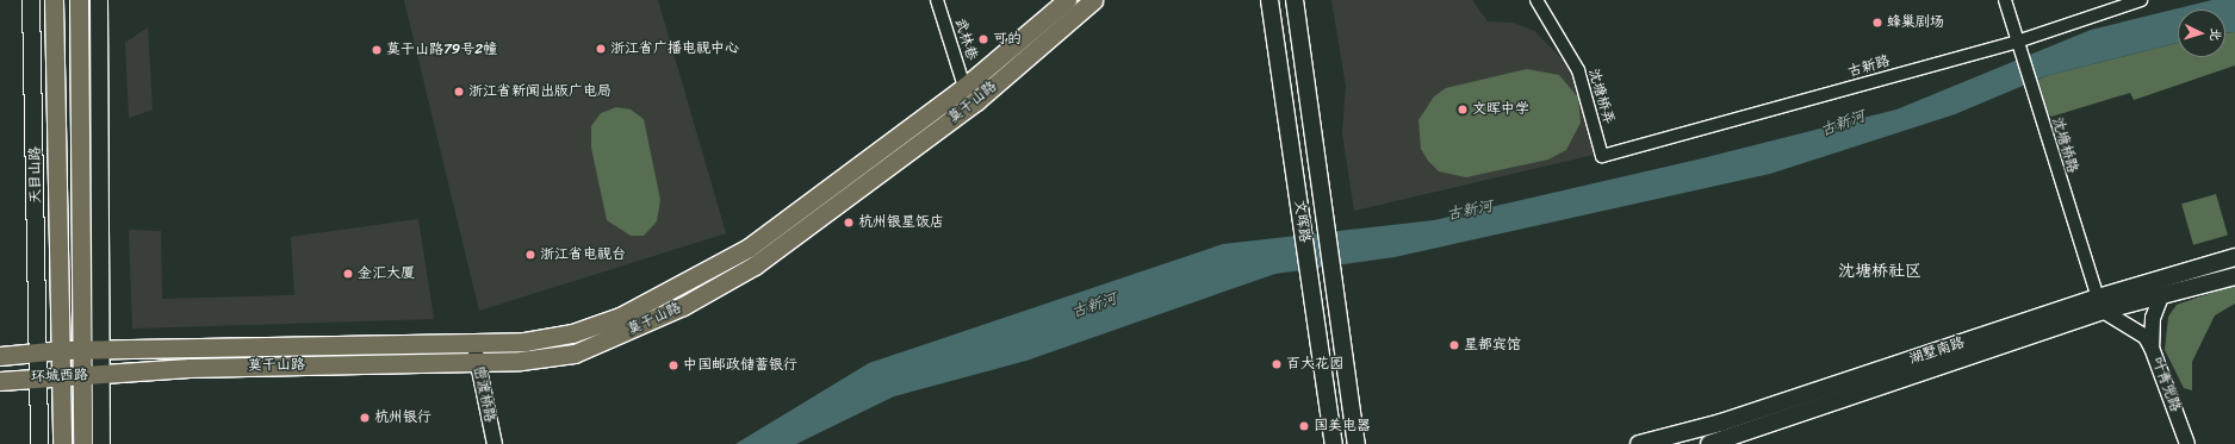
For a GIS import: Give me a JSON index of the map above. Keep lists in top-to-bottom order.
{
  "streets": {
    "main road": [
      "莫干山路",
      "天目山路",
      "文晖路",
      "湖墅南路",
      "环城西路"
    ],
    "street": [
      "武林巷",
      "古新路",
      "沈塘桥弄",
      "沈塘桥路",
      "叶青兜路",
      "密渡桥路"
    ]
  },
  "crossings": [
    ["武林巷", "莫干山路"],
    ["古新路", "沈塘桥弄"],
    ["古新路", "沈塘桥路"],
    ["莫干山路", "环城西路"],
    ["莫干山路", "密渡桥路"],
    ["沈塘桥路", "湖墅南路"],
    ["天目山路", "环城西路"],
    ["湖墅南路", "叶青兜路"]
  ],
  "districts": ["沈塘桥社区"],
  "water": ["古新河"],
  "places": [
    "蜂巢剧场",
    "可的",
    "浙江省广播电视中心",
    "莫干山路79号2幢",
    "浙江省新闻出版广电局",
    "文晖中学",
    "杭州银星饭店",
    "浙江省电视台",
    "金汇大厦",
    "星都宾馆",
    "百大花园",
    "中国邮政储蓄银行",
    "杭州银行",
    "国美电器"
  ],
  "north": "right"
}
